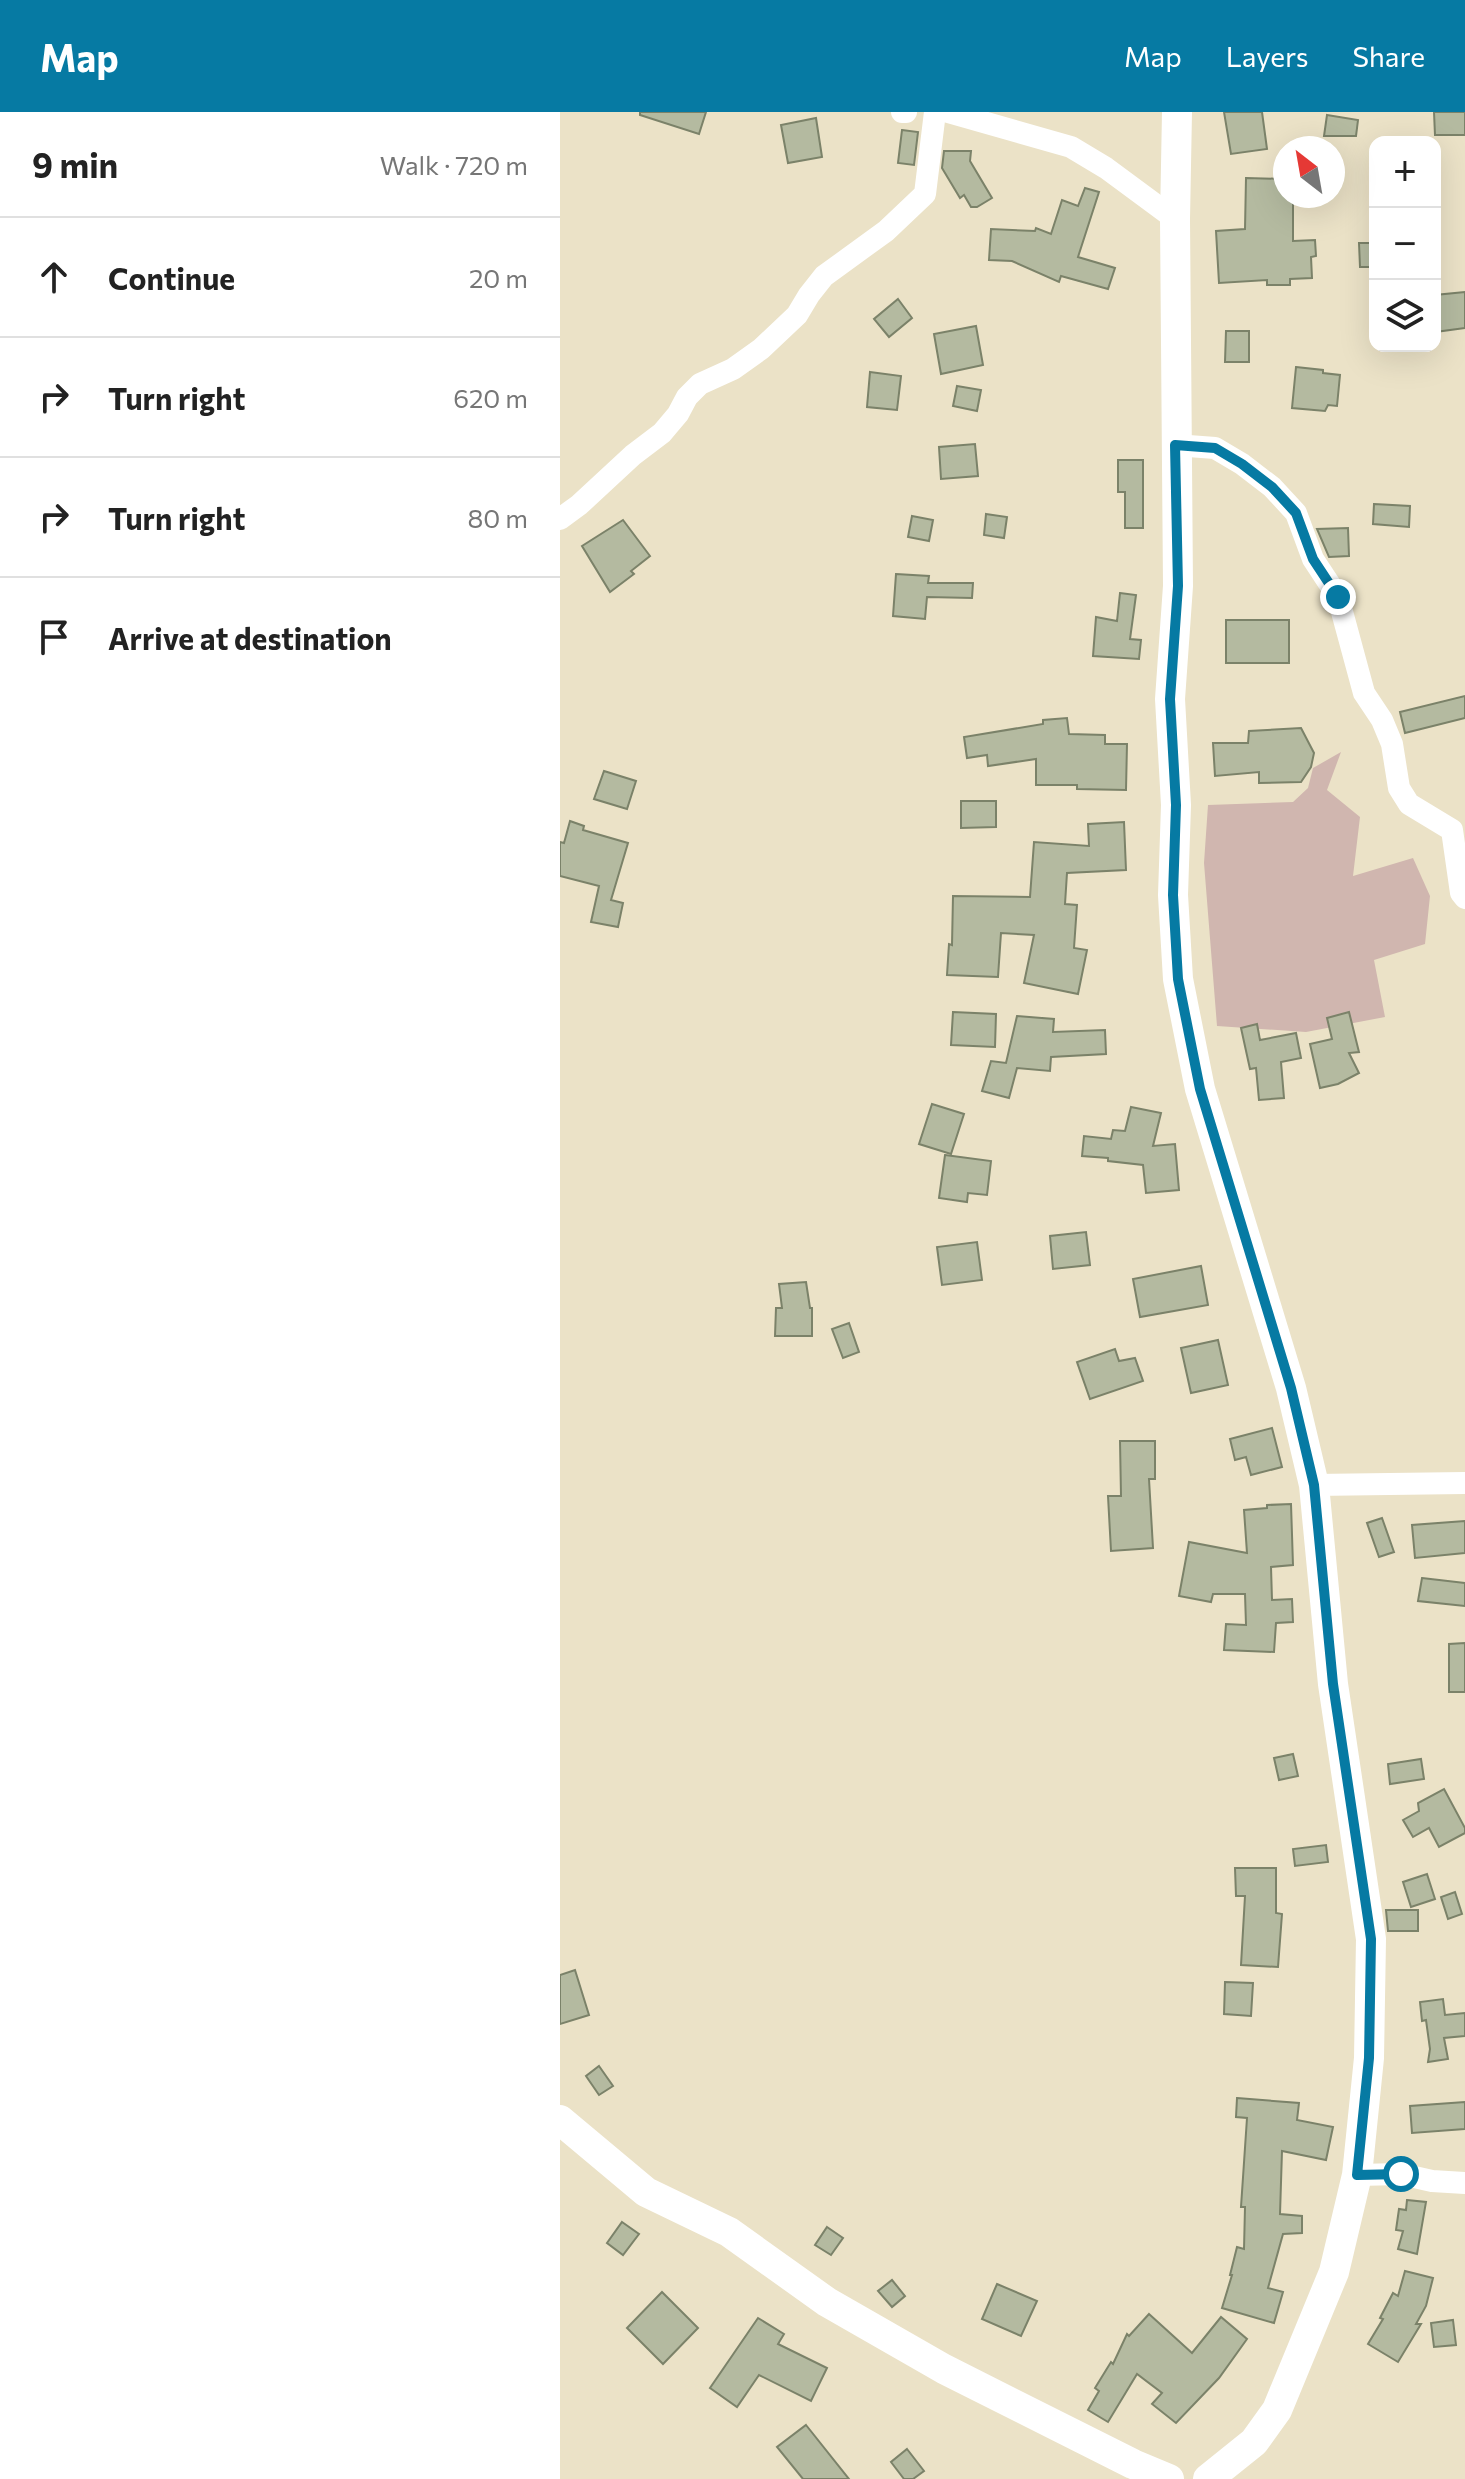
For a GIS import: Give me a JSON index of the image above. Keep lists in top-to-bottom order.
{
  "north": "top left",
  "page": {
    "header": "Map",
    "nav": ["Map", "Layers", "Share"],
    "heading": ["9 min", "Walk · 720 m"],
    "map_buttons": ["+", "−"],
    "list": [
      ["Continue", "20 m"],
      ["Turn right", "620 m"],
      ["Turn right", "80 m"],
      "Arrive at destination"
    ]
  }
}
